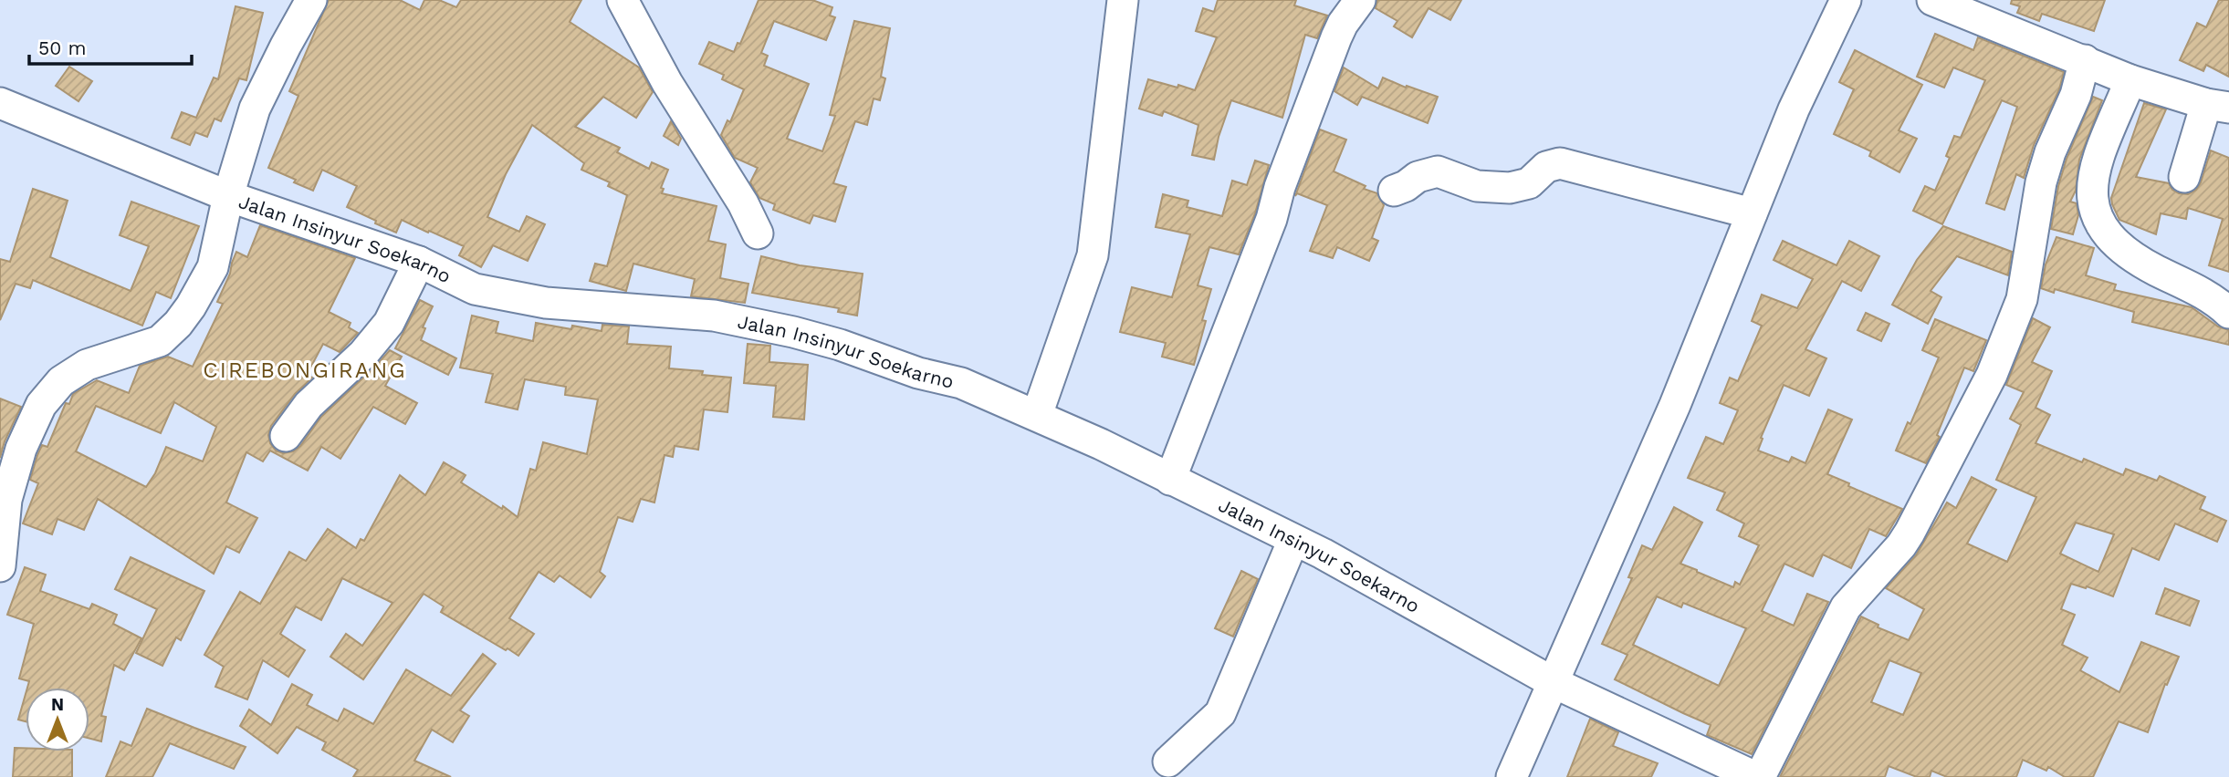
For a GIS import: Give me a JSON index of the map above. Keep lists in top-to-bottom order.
{
  "streets": {
    "street": ["Jalan Insinyur Soekarno"]
  },
  "districts": ["CIREBONGIRANG"],
  "scale_bar": "50 m",
  "north": "top"
}
